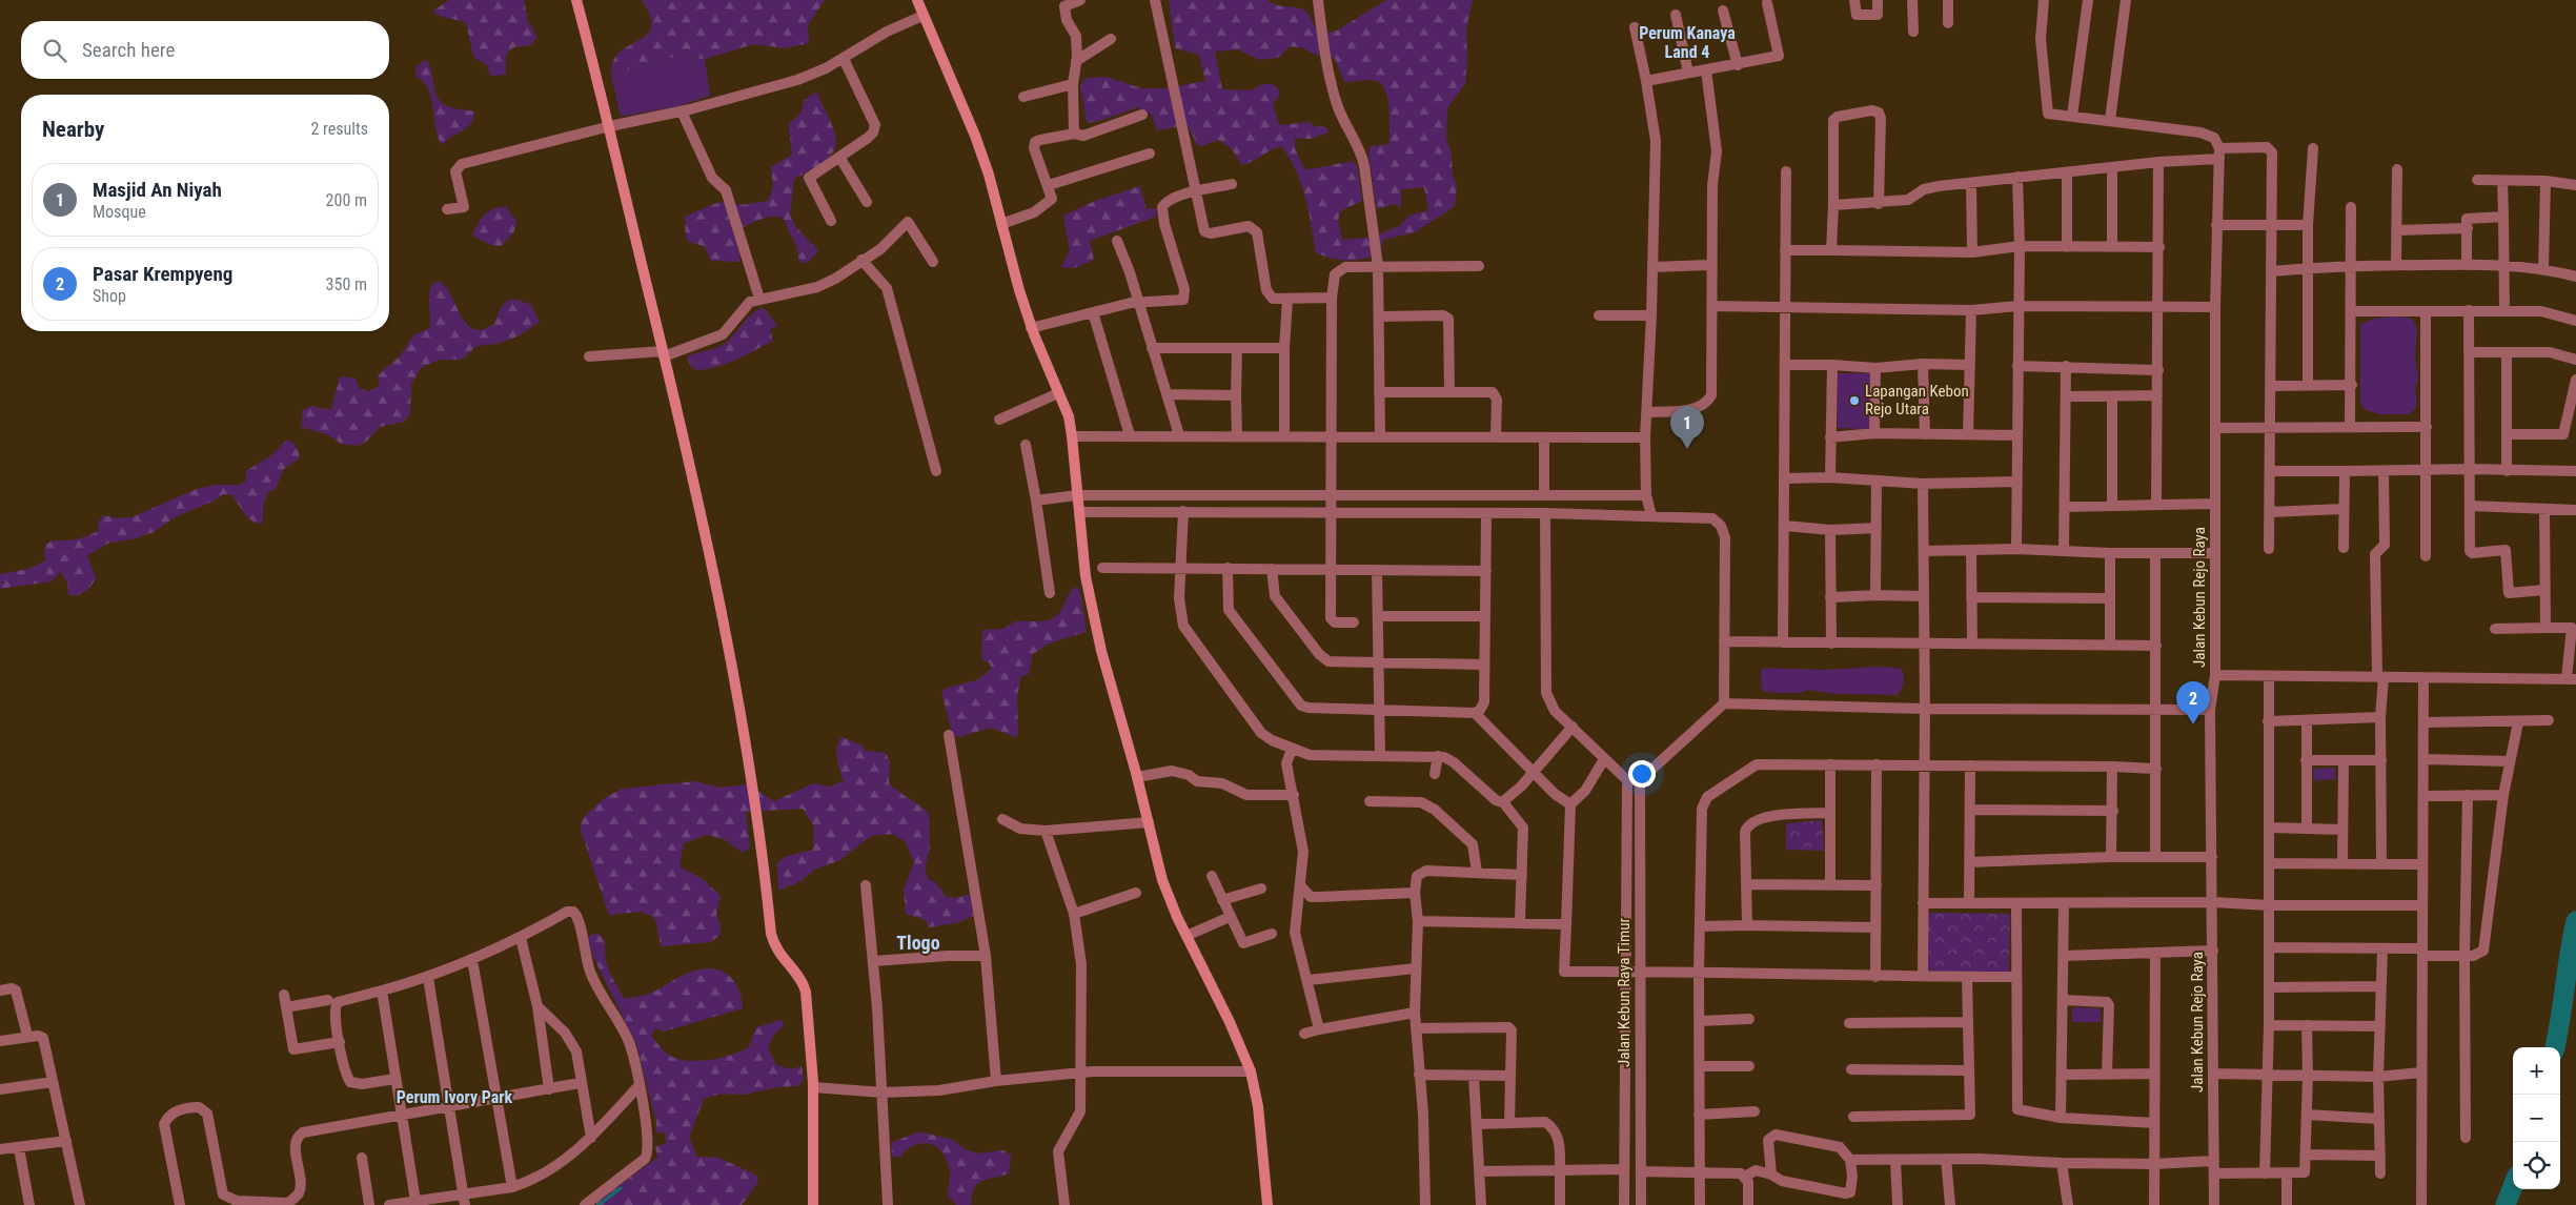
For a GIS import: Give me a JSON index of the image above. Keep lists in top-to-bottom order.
{
  "streets": {
    "street": ["Jalan Kebun Rejo Raya", "Jalan Kebun Raya Timur"]
  },
  "districts": ["Perum Kanaya Land 4", "Tlogo", "Perum Ivory Park"],
  "places": ["Lapangan Kebon Rejo Utara"],
  "page": {
    "search": "Search here",
    "heading": ["Nearby", "2 results"],
    "list": [
      {
        "mark": "1",
        "name": "Masjid An Niyah",
        "note": "Mosque",
        "value": "200 m"
      },
      {
        "mark": "2",
        "name": "Pasar Krempyeng",
        "note": "Shop",
        "value": "350 m"
      }
    ],
    "pins": ["1", "2"],
    "map_buttons": ["+", "−"]
  }
}
